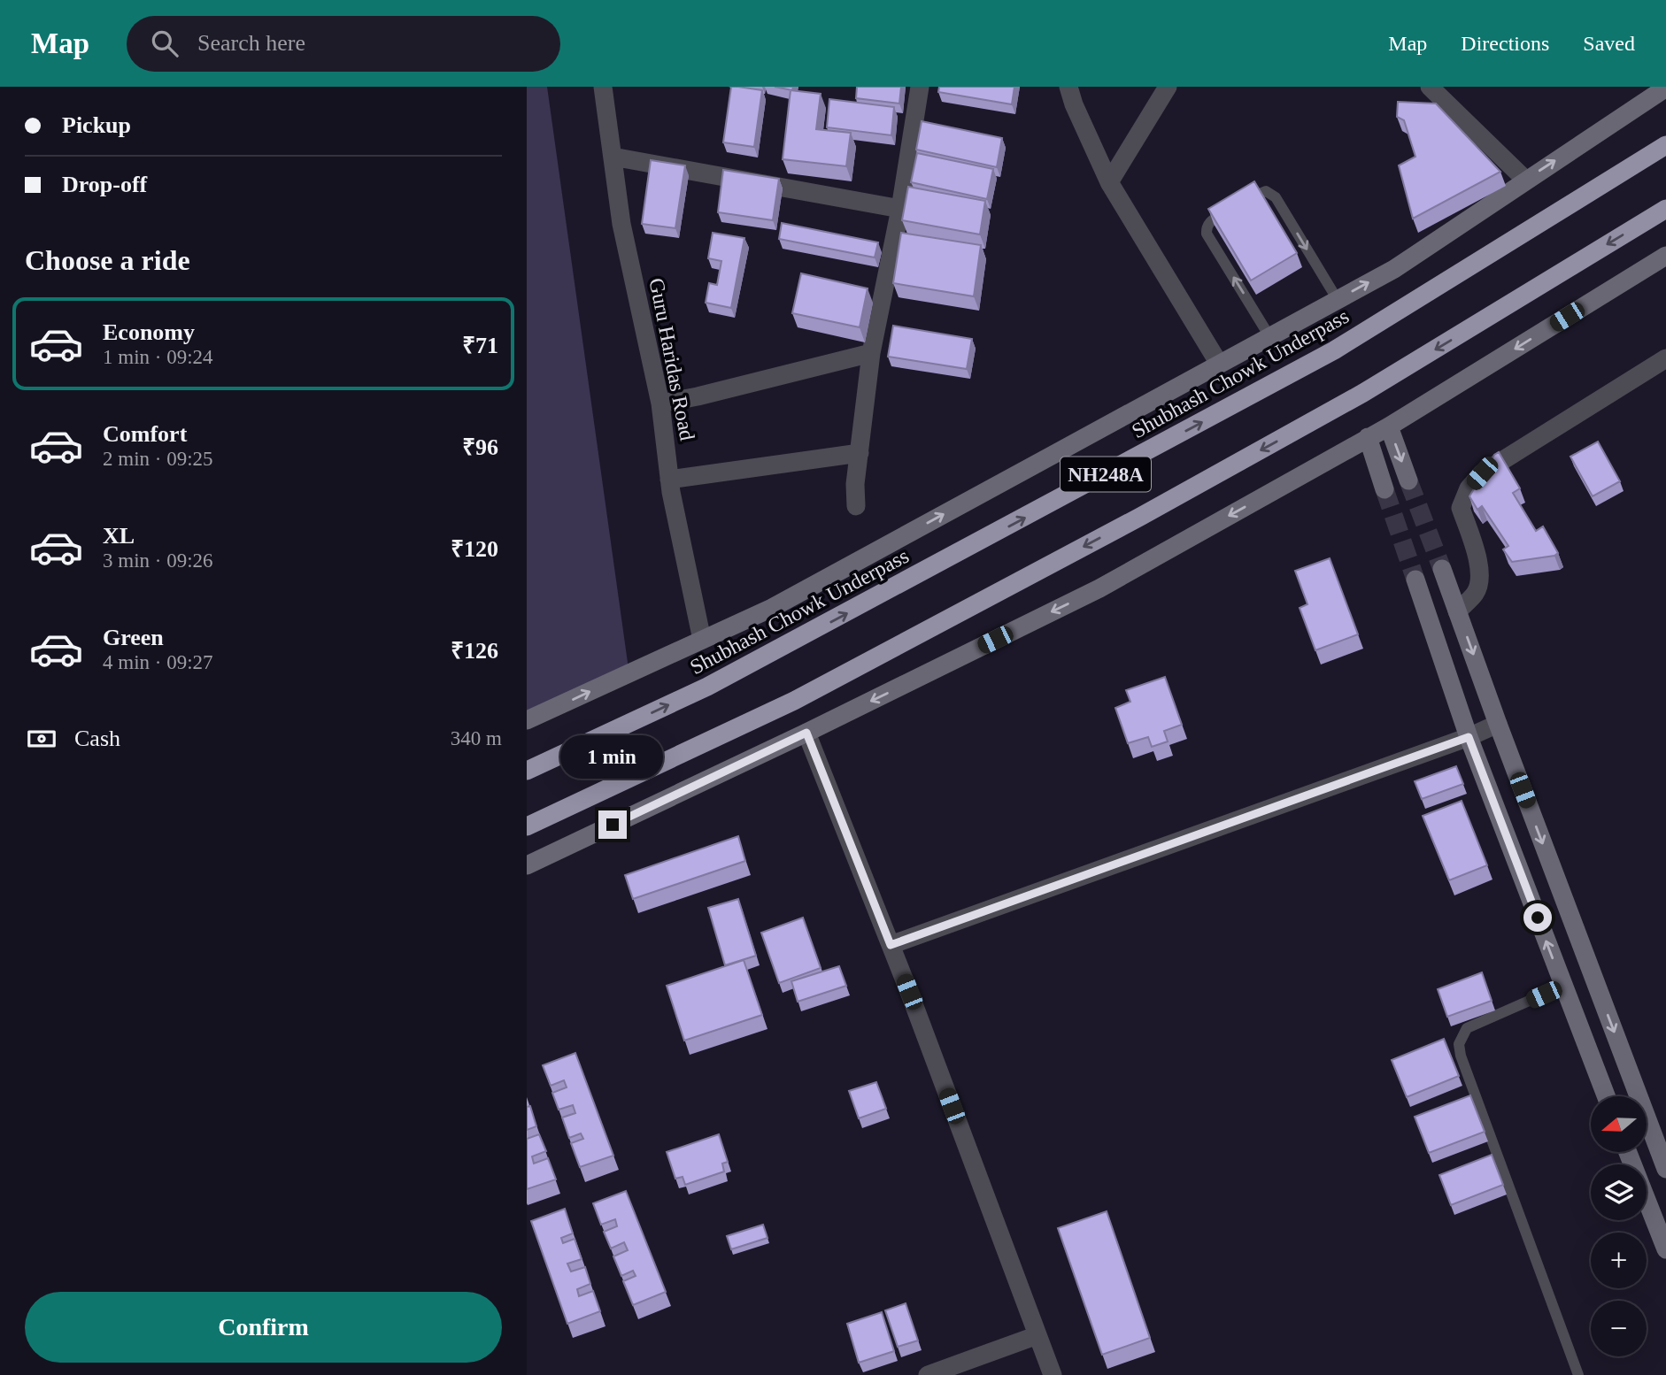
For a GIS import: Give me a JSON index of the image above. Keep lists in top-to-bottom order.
{
  "streets": {
    "highway": ["Shubhash Chowk Underpass", "NH248A"],
    "street": ["Guru Haridas Road"]
  },
  "north": "left",
  "page": {
    "header": "Map",
    "search": "Search here",
    "nav": ["Map", "Directions", "Saved"],
    "banner": ["Pickup", "Drop-off"],
    "heading": "Choose a ride",
    "list": [
      {
        "name": "Economy",
        "note": "1 min · 09:24",
        "value": "₹71"
      },
      {
        "name": "Comfort",
        "note": "2 min · 09:25",
        "value": "₹96"
      },
      {
        "name": "XL",
        "note": "3 min · 09:26",
        "value": "₹120"
      },
      {
        "name": "Green",
        "note": "4 min · 09:27",
        "value": "₹126"
      }
    ],
    "pay": ["Cash", "340 m"],
    "bubble": "1 min",
    "map_buttons": ["+", "−"],
    "buttons": "Confirm"
  }
}
